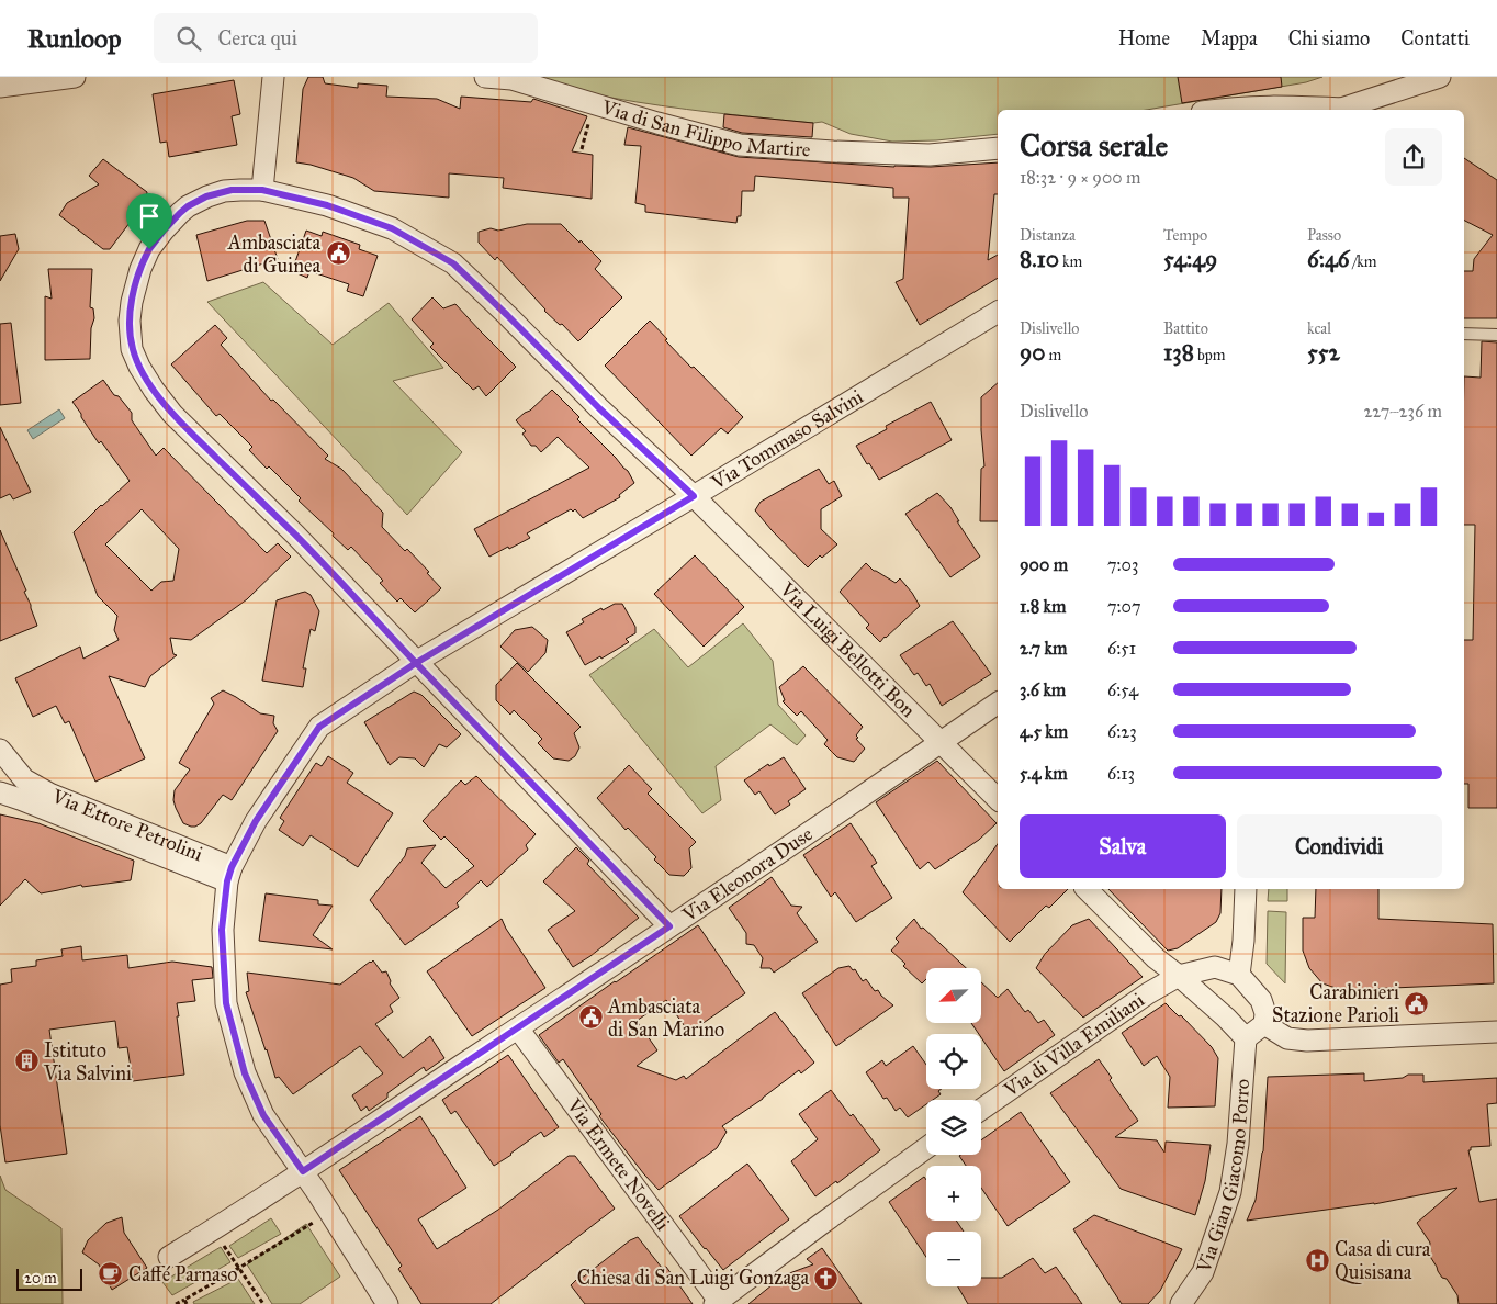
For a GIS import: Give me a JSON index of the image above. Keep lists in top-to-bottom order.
{
  "streets": {
    "street": [
      "Via di San Filippo Martire",
      "Via Tommaso Salvini",
      "Via Luigi Bellotti Bon",
      "Via Ettore Petrolini",
      "Via Eleonora Duse",
      "Via di Villa Emiliani",
      "Via Ermete Novelli",
      "Via Gian Giacomo Porro"
    ]
  },
  "crossings": [
    ["Via Tommaso Salvini", "Via Luigi Bellotti Bon"],
    ["Via Tommaso Salvini", "Via Ettore Petrolini"],
    ["Via Tommaso Salvini", "Via Eleonora Duse"],
    ["Via Luigi Bellotti Bon", "Via Eleonora Duse"],
    ["Via Eleonora Duse", "Via Ermete Novelli"]
  ],
  "places": {
    "public building": ["Ambasciata di Guinea", "Carabinieri Stazione Parioli", "Ambasciata di San Marino"],
    "building": ["Istituto Via Salvini"],
    "hospital": ["Casa di cura Quisisana"],
    "cafe": ["Caffé Parnaso"],
    "church": ["Chiesa di San Luigi Gonzaga"]
  },
  "scale_bar": "20 m",
  "north": "bottom left",
  "page": {
    "header": "Runloop",
    "search": "Cerca qui",
    "nav": [
      "Home",
      "Mappa",
      "Chi siamo",
      "Contatti"
    ],
    "heading": ["Corsa serale", "18:32 · 9 × 900 m"],
    "stats": [
      ["Distanza", "8.10 km"],
      ["Tempo", "54:49"],
      ["Passo", "6:46 /km"],
      ["Dislivello", "90 m"],
      ["Battito", "138 bpm"],
      ["kcal", "552"]
    ],
    "chart": ["Dislivello", "227–236 m"],
    "list": [
      {
        "name": "900 m",
        "note": "7:03"
      },
      {
        "name": "1.8 km",
        "note": "7:07"
      },
      {
        "name": "2.7 km",
        "note": "6:51"
      },
      {
        "name": "3.6 km",
        "note": "6:54"
      },
      {
        "name": "4.5 km",
        "note": "6:23"
      },
      {
        "name": "5.4 km",
        "note": "6:13"
      }
    ],
    "buttons": ["Salva", "Condividi"],
    "map_buttons": ["+", "−"],
    "scale": "20 m"
  }
}
